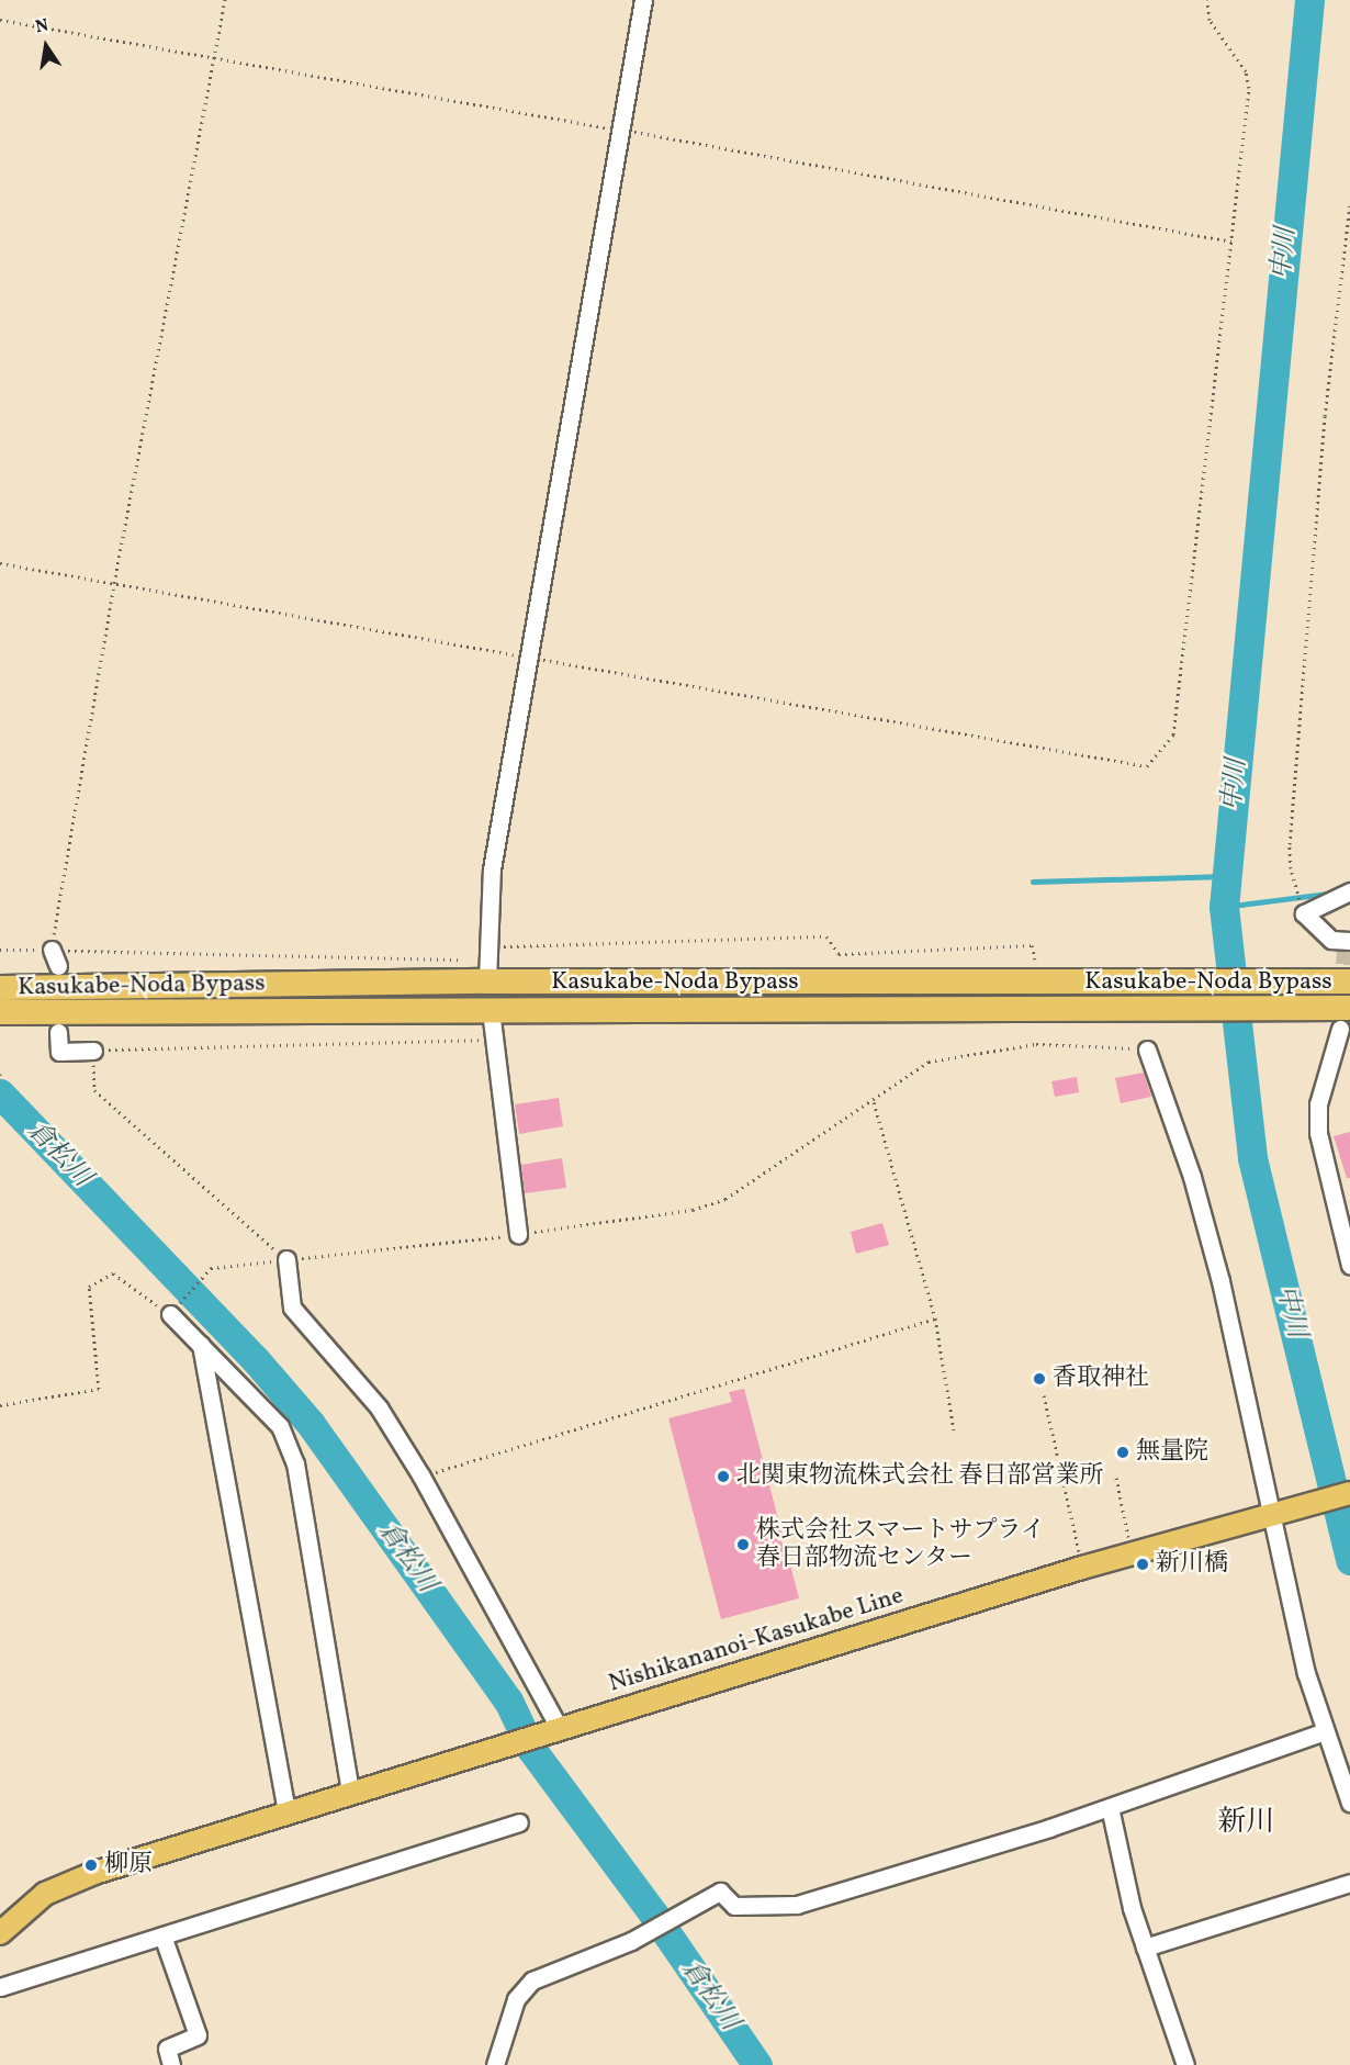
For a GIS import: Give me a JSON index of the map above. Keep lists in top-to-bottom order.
{
  "streets": {
    "highway": ["Kasukabe-Noda Bypass"],
    "main road": ["Nishikananoi-Kasukabe Line"]
  },
  "districts": ["新川"],
  "water": ["中川", "倉松川"],
  "places": [
    "香取神社",
    "無量院",
    "北関東物流株式会社 春日部営業所",
    "株式会社スマートサプライ 春日部物流センター",
    "新川橋",
    "柳原"
  ],
  "north": "top"
}
